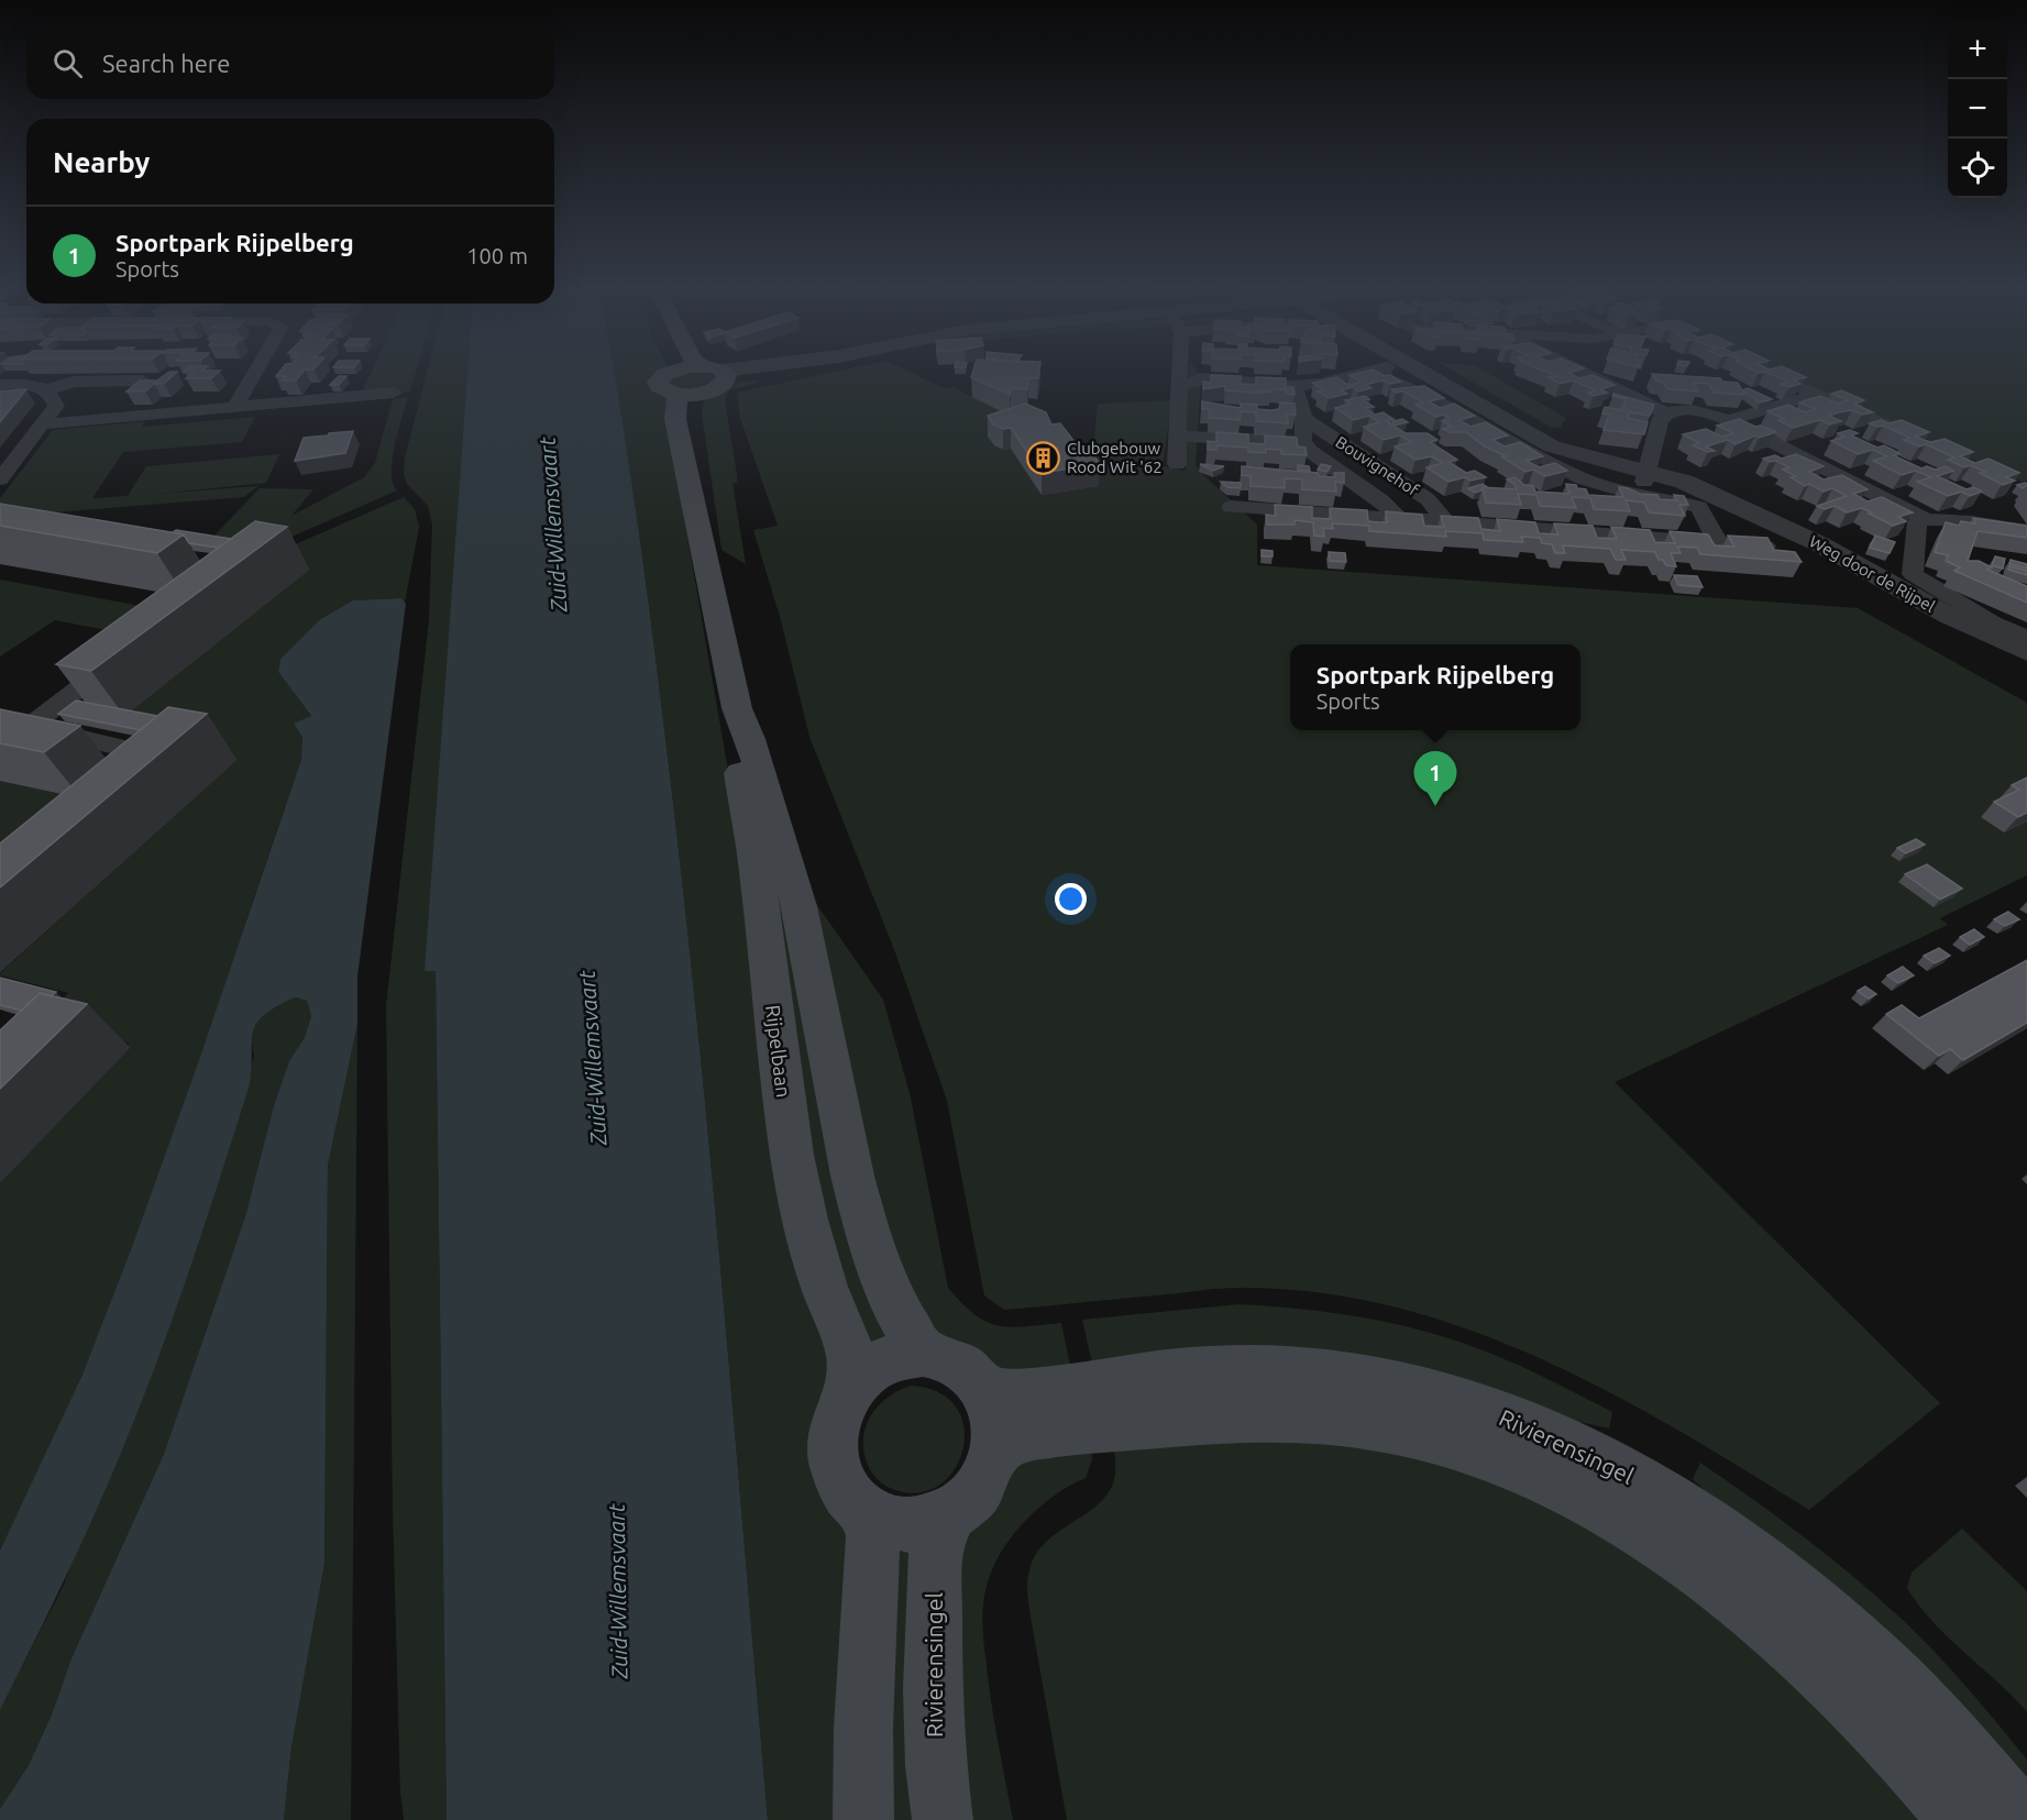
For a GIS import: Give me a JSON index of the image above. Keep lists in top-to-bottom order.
{
  "streets": {
    "main road": ["Rijpelbaan", "Rivierensingel"],
    "street": ["Bouvignehof", "Weg door de Rijpel"]
  },
  "crossings": [
    ["Rijpelbaan", "Rivierensingel"]
  ],
  "water": ["Zuid-Willemsvaart"],
  "places": {
    "building": ["Clubgebouw Rood Wit '62"]
  },
  "page": {
    "map_buttons": ["+", "−"],
    "search": "Search here",
    "heading": "Nearby",
    "list": [
      {
        "mark": "1",
        "name": "Sportpark Rijpelberg",
        "note": "Sports",
        "value": "100 m"
      }
    ],
    "popup": ["Sportpark Rijpelberg", "Sports"],
    "pins": "1"
  }
}
